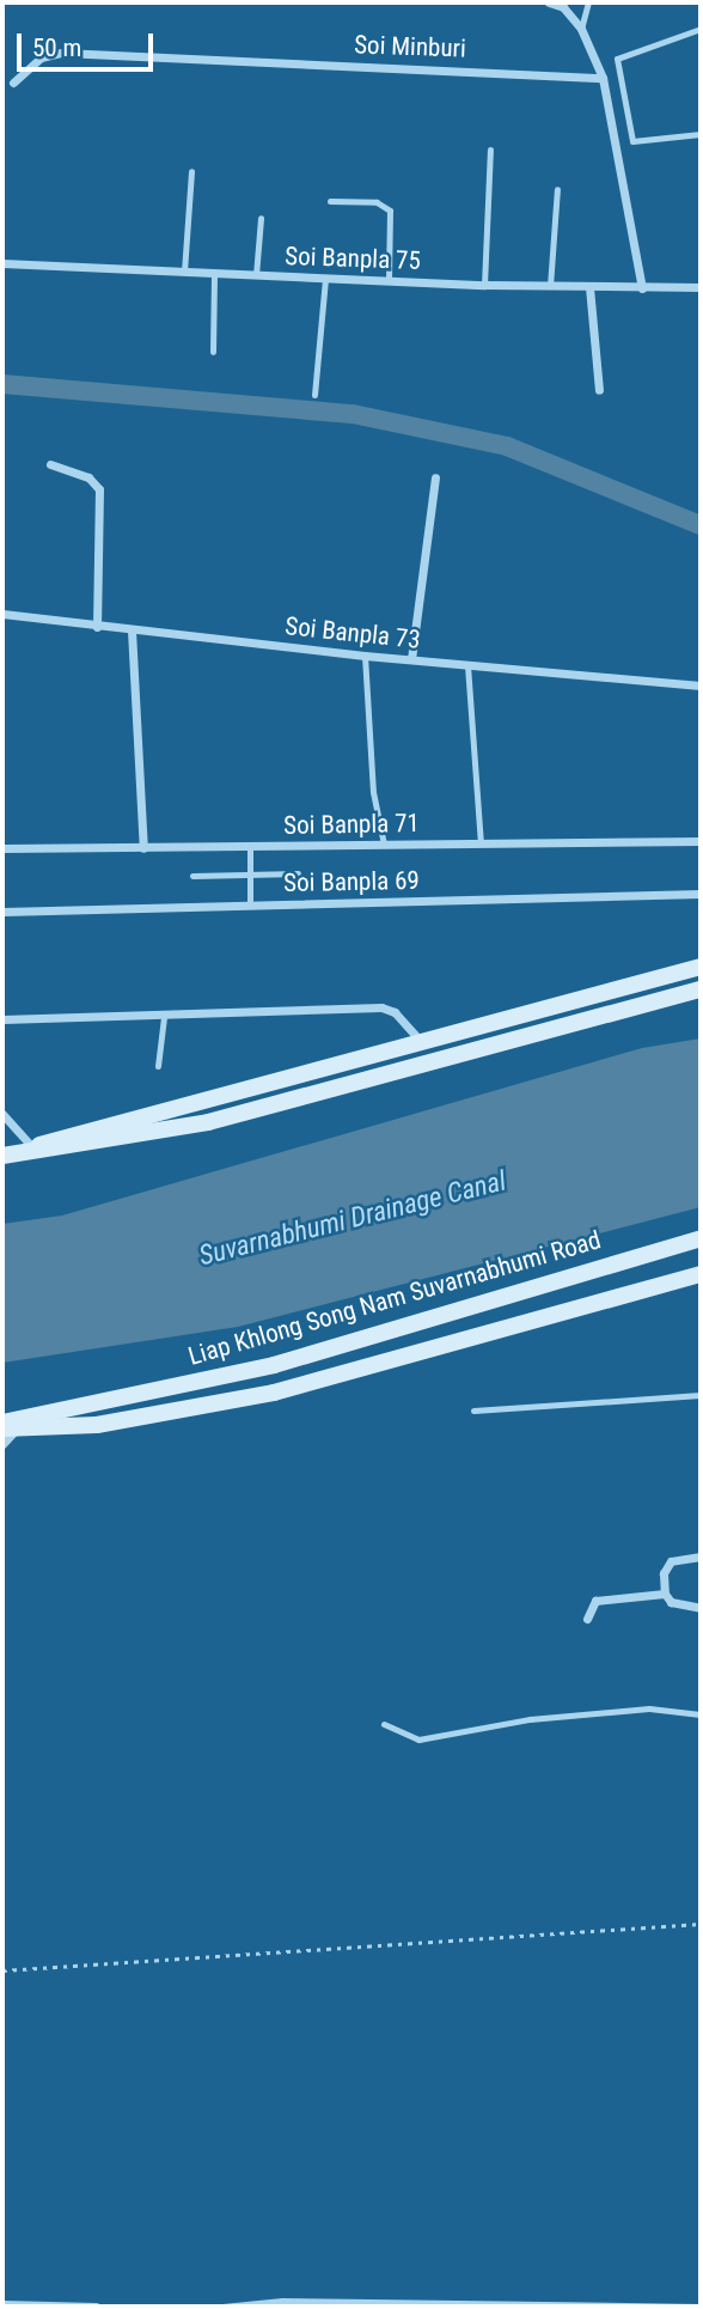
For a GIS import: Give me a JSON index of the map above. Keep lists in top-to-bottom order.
{
  "streets": {
    "main road": ["Liap Khlong Song Nam Suvarnabhumi Road"],
    "street": [
      "Soi Minburi",
      "Soi Banpla 75",
      "Soi Banpla 73",
      "Soi Banpla 71",
      "Soi Banpla 69"
    ]
  },
  "water": ["Suvarnabhumi Drainage Canal"],
  "scale_bar": "50 m"
}
